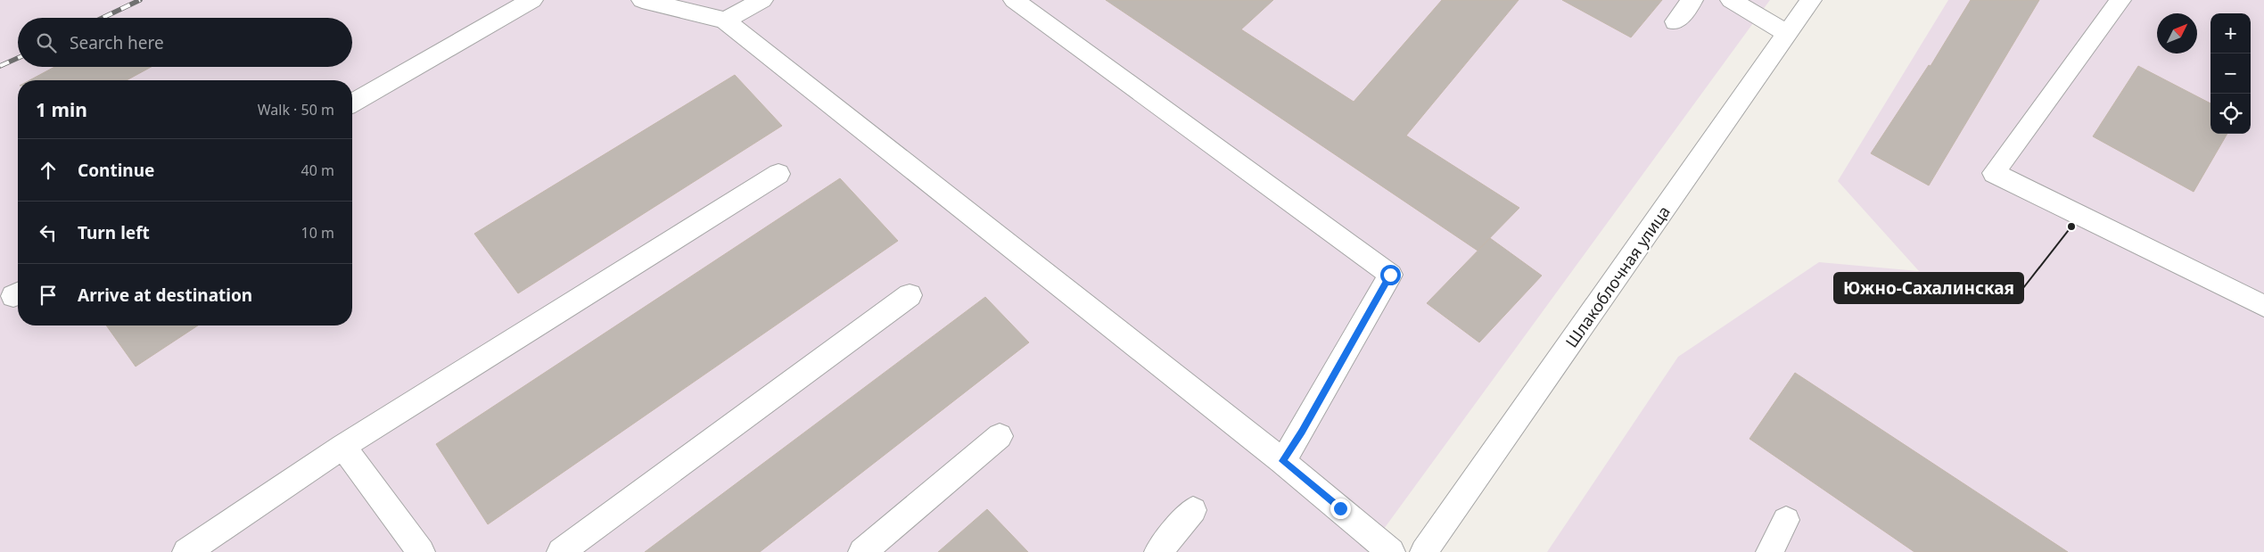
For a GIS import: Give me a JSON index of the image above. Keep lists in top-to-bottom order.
{
  "streets": {
    "street": ["Шлакоблочная улица"]
  },
  "places": ["Южно-Сахалинская"],
  "north": "top right",
  "page": {
    "map_buttons": ["+", "−"],
    "search": "Search here",
    "heading": ["1 min", "Walk · 50 m"],
    "list": [
      ["Continue", "40 m"],
      ["Turn left", "10 m"],
      "Arrive at destination"
    ]
  }
}
